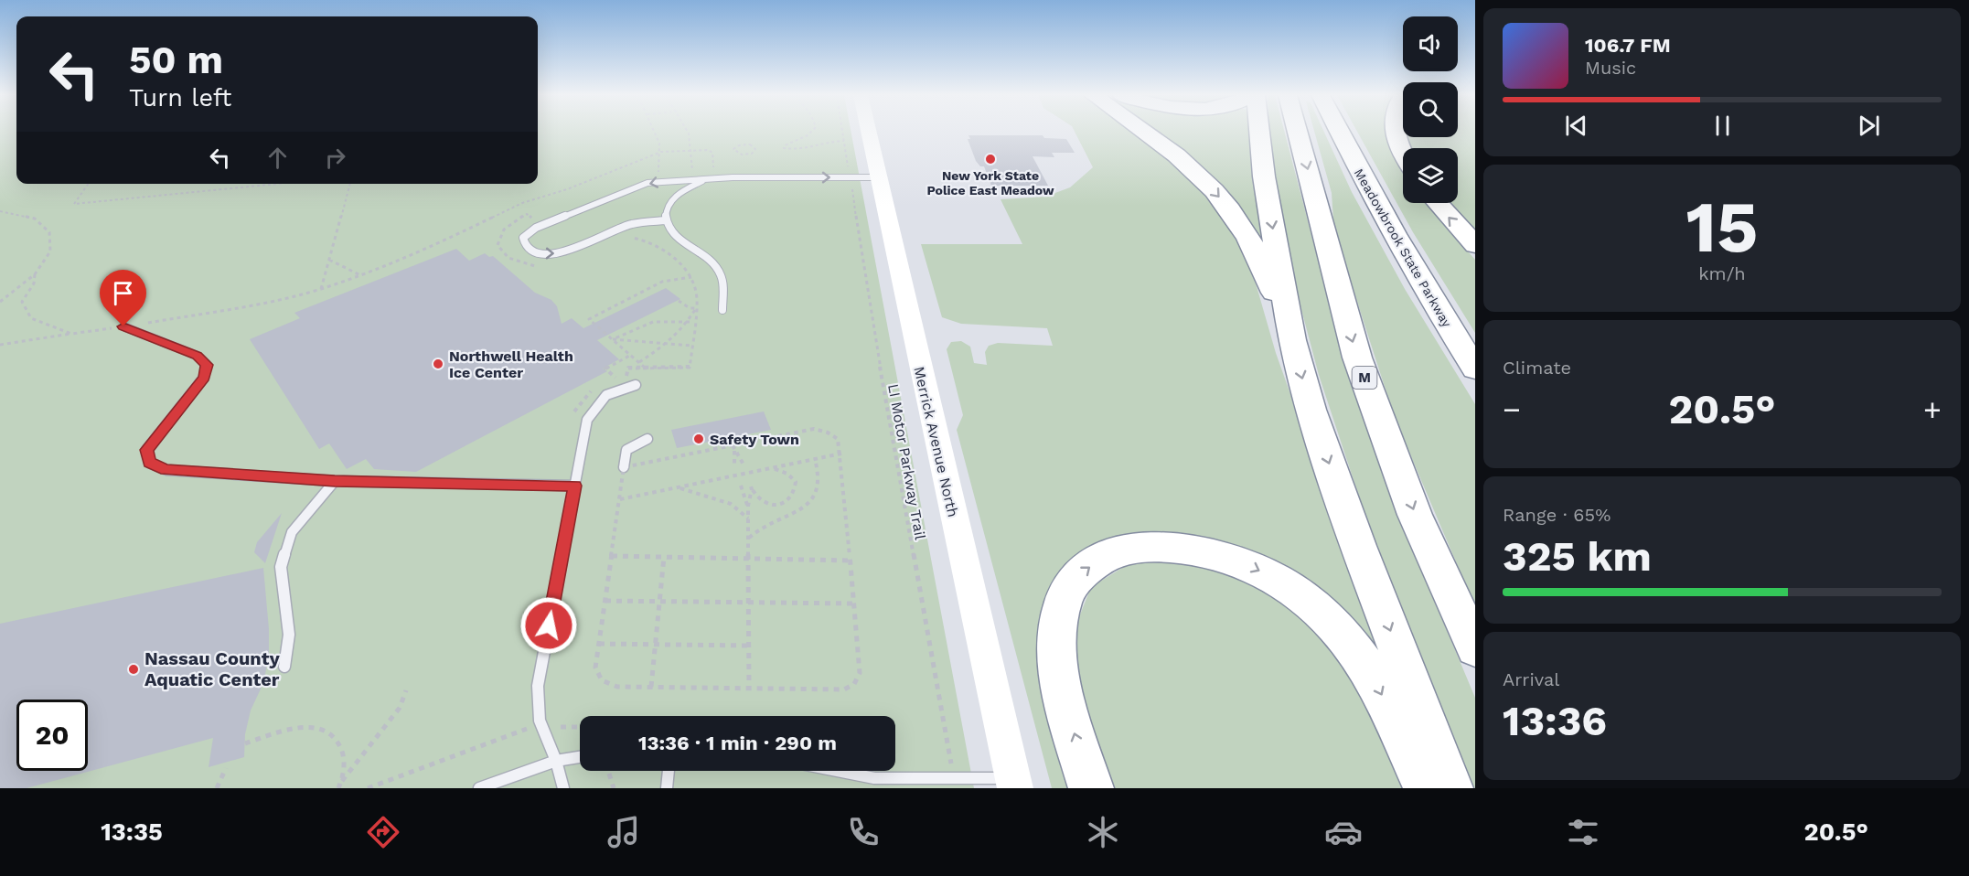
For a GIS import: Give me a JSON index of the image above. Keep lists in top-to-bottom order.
{
  "streets": {
    "highway": ["Meadowbrook State Parkway", "M"],
    "main road": ["Merrick Avenue North"],
    "path": ["LI Motor Parkway Trail"]
  },
  "crossings": [
    ["Merrick Avenue North", "LI Motor Parkway Trail"]
  ],
  "places": [
    "New York State Police East Meadow",
    "Northwell Health Ice Center",
    "Safety Town",
    "Nassau County Aquatic Center"
  ],
  "page": {
    "turn": ["50 m", "Turn left"],
    "song": ["106.7 FM", "Music"],
    "tile": [
      ["15", "km/h"],
      "Climate",
      ["Range · 65%", "325 km"],
      ["Arrival", "13:36"]
    ],
    "heat": ["−", "20.5°", "+"],
    "limit": "20",
    "trip": "13:36 · 1 min · 290 m",
    "tabs": ["13:35", "20.5°"]
  }
}
